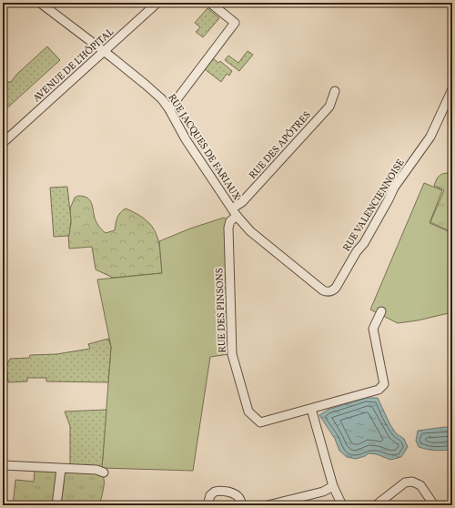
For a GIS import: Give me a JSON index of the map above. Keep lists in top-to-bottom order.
{
  "streets": {
    "street": [
      "AVENUE DE L'HÔPITAL",
      "RUE DES APÔTRES",
      "RUE JACQUES DE FARIAUX",
      "RUE VALENCIENNOISE",
      "RUE DES PINSONS"
    ]
  },
  "crossings": [
    ["AVENUE DE L'HÔPITAL", "RUE JACQUES DE FARIAUX"],
    ["RUE DES APÔTRES", "RUE JACQUES DE FARIAUX"],
    ["RUE DES APÔTRES", "RUE DES PINSONS"],
    ["RUE JACQUES DE FARIAUX", "RUE VALENCIENNOISE"],
    ["RUE JACQUES DE FARIAUX", "RUE DES PINSONS"]
  ]
}
